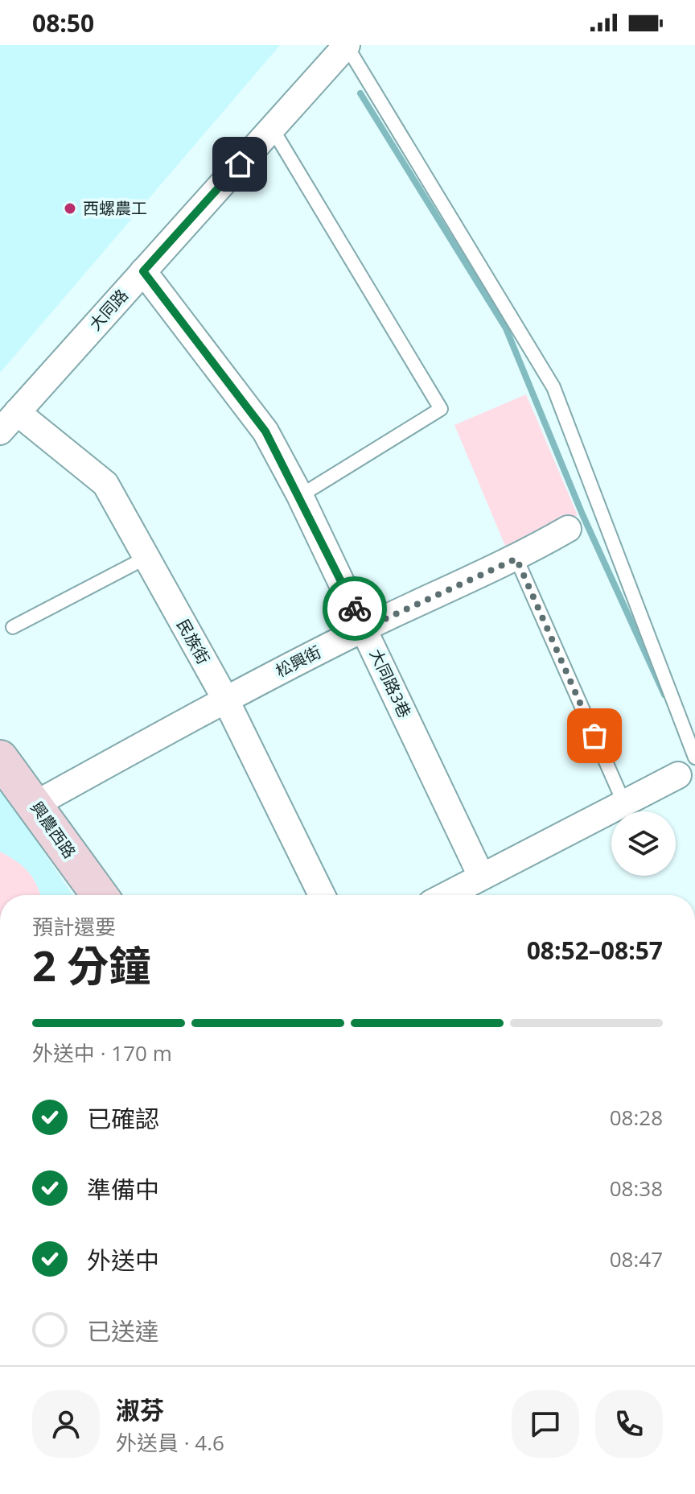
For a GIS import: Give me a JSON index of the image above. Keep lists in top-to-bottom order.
{
  "streets": {
    "main road": ["興農西路"],
    "street": [
      "大同路",
      "民族街",
      "松興街",
      "大同路3巷"
    ]
  },
  "crossings": [
    ["大同路", "民族街"],
    ["大同路", "大同路3巷"],
    ["民族街", "松興街"],
    ["松興街", "大同路3巷"],
    ["松興街", "興農西路"]
  ],
  "places": ["西螺農工"],
  "page": {
    "status": "08:50",
    "heading": ["2 分鐘", "預計還要", "08:52–08:57"],
    "panel": ["淑芬", "外送員 · 4.6"],
    "bar": "外送中 · 170 m",
    "list": [
      ["已確認", "08:28"],
      ["準備中", "08:38"],
      ["外送中", "08:47"],
      "已送達"
    ]
  }
}
